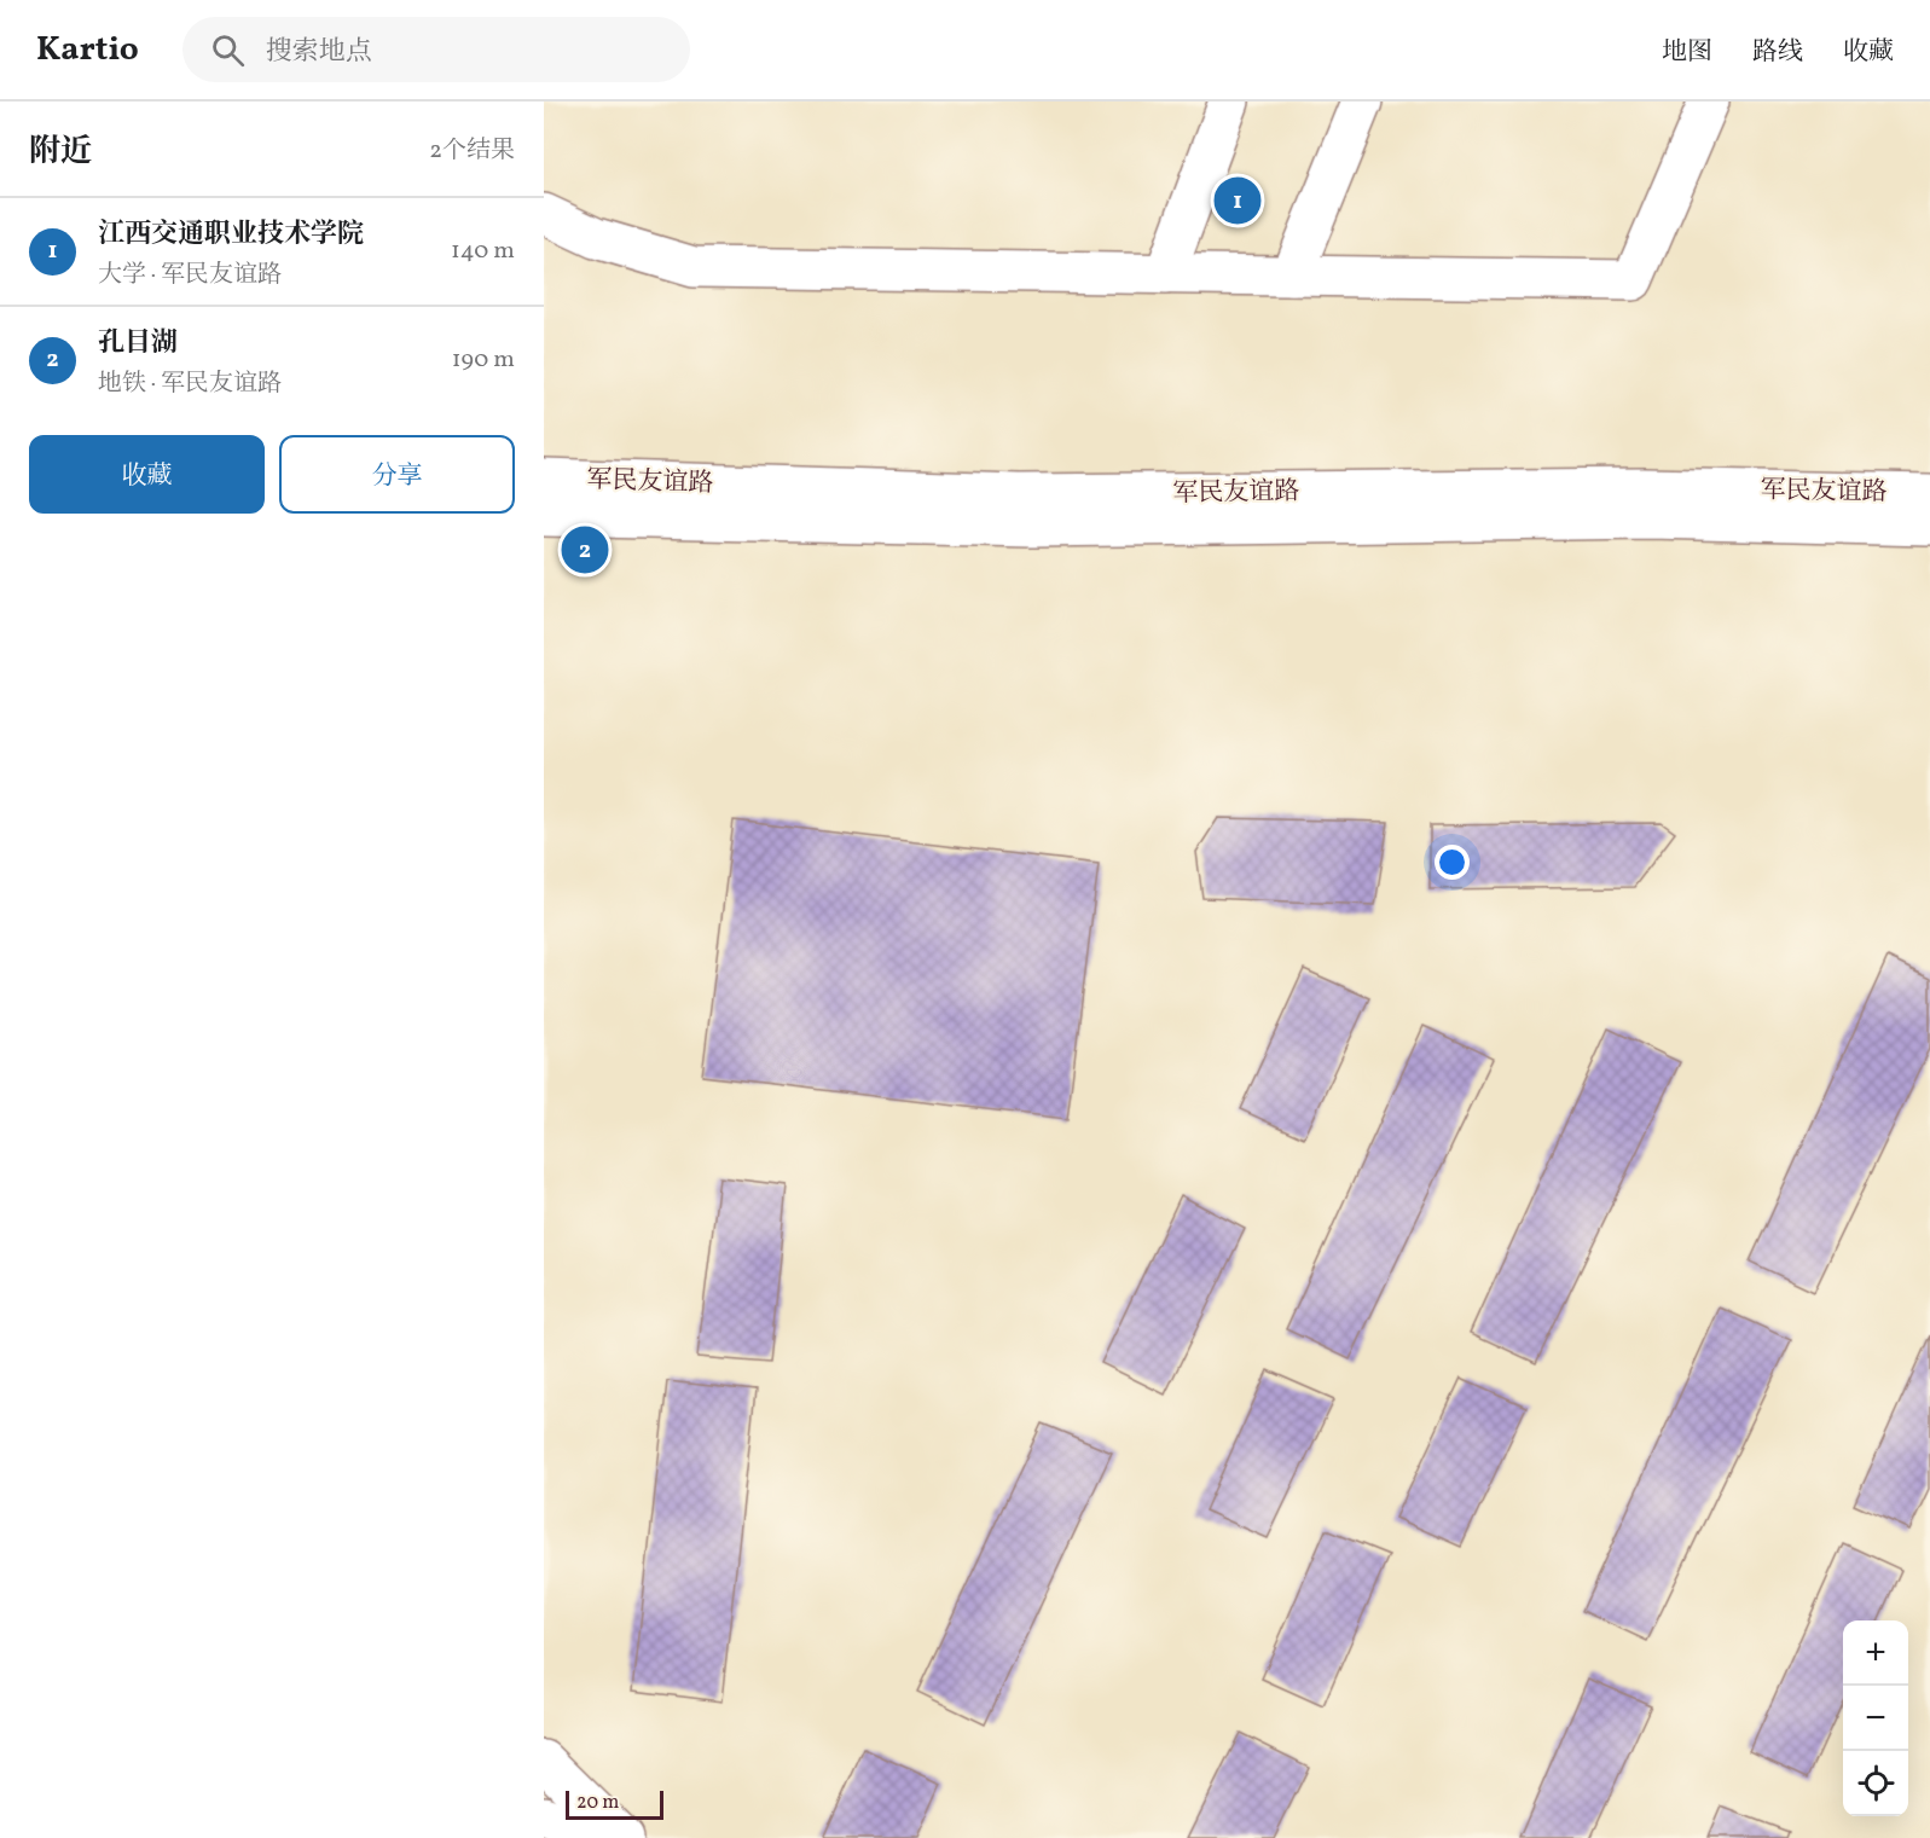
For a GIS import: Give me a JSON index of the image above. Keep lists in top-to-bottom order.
{
  "streets": {
    "street": ["军民友谊路"]
  },
  "scale_bar": "20 m",
  "page": {
    "header": "Kartio",
    "search": "搜索地点",
    "nav": ["地图", "路线", "收藏"],
    "heading": ["附近", "2个结果"],
    "pins": ["1", "2"],
    "list": [
      {
        "mark": "1",
        "name": "江西交通职业技术学院",
        "note": "大学 · 军民友谊路",
        "value": "140 m"
      },
      {
        "mark": "2",
        "name": "孔目湖",
        "note": "地铁 · 军民友谊路",
        "value": "190 m"
      }
    ],
    "buttons": ["收藏", "分享"],
    "map_buttons": ["+", "−"],
    "scale": "20 m"
  }
}
